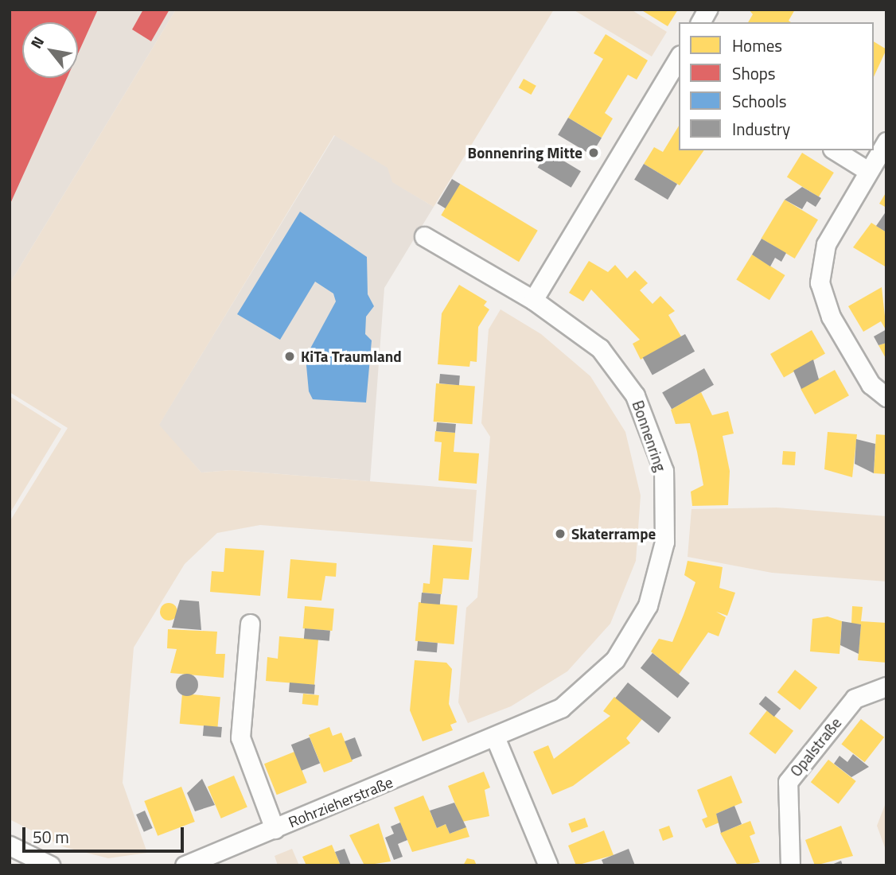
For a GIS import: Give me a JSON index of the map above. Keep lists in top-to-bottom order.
{
  "streets": {
    "street": ["Bonnenring", "Opalstraße", "Rohrzieherstraße"]
  },
  "crossings": [
    ["Bonnenring", "Rohrzieherstraße"]
  ],
  "places": ["Bonnenring Mitte", "KiTa Traumland", "Skaterrampe"],
  "legend": [
    "Homes",
    "Shops",
    "Schools",
    "Industry"
  ],
  "scale_bar": "50 m",
  "north": "top left"
}
